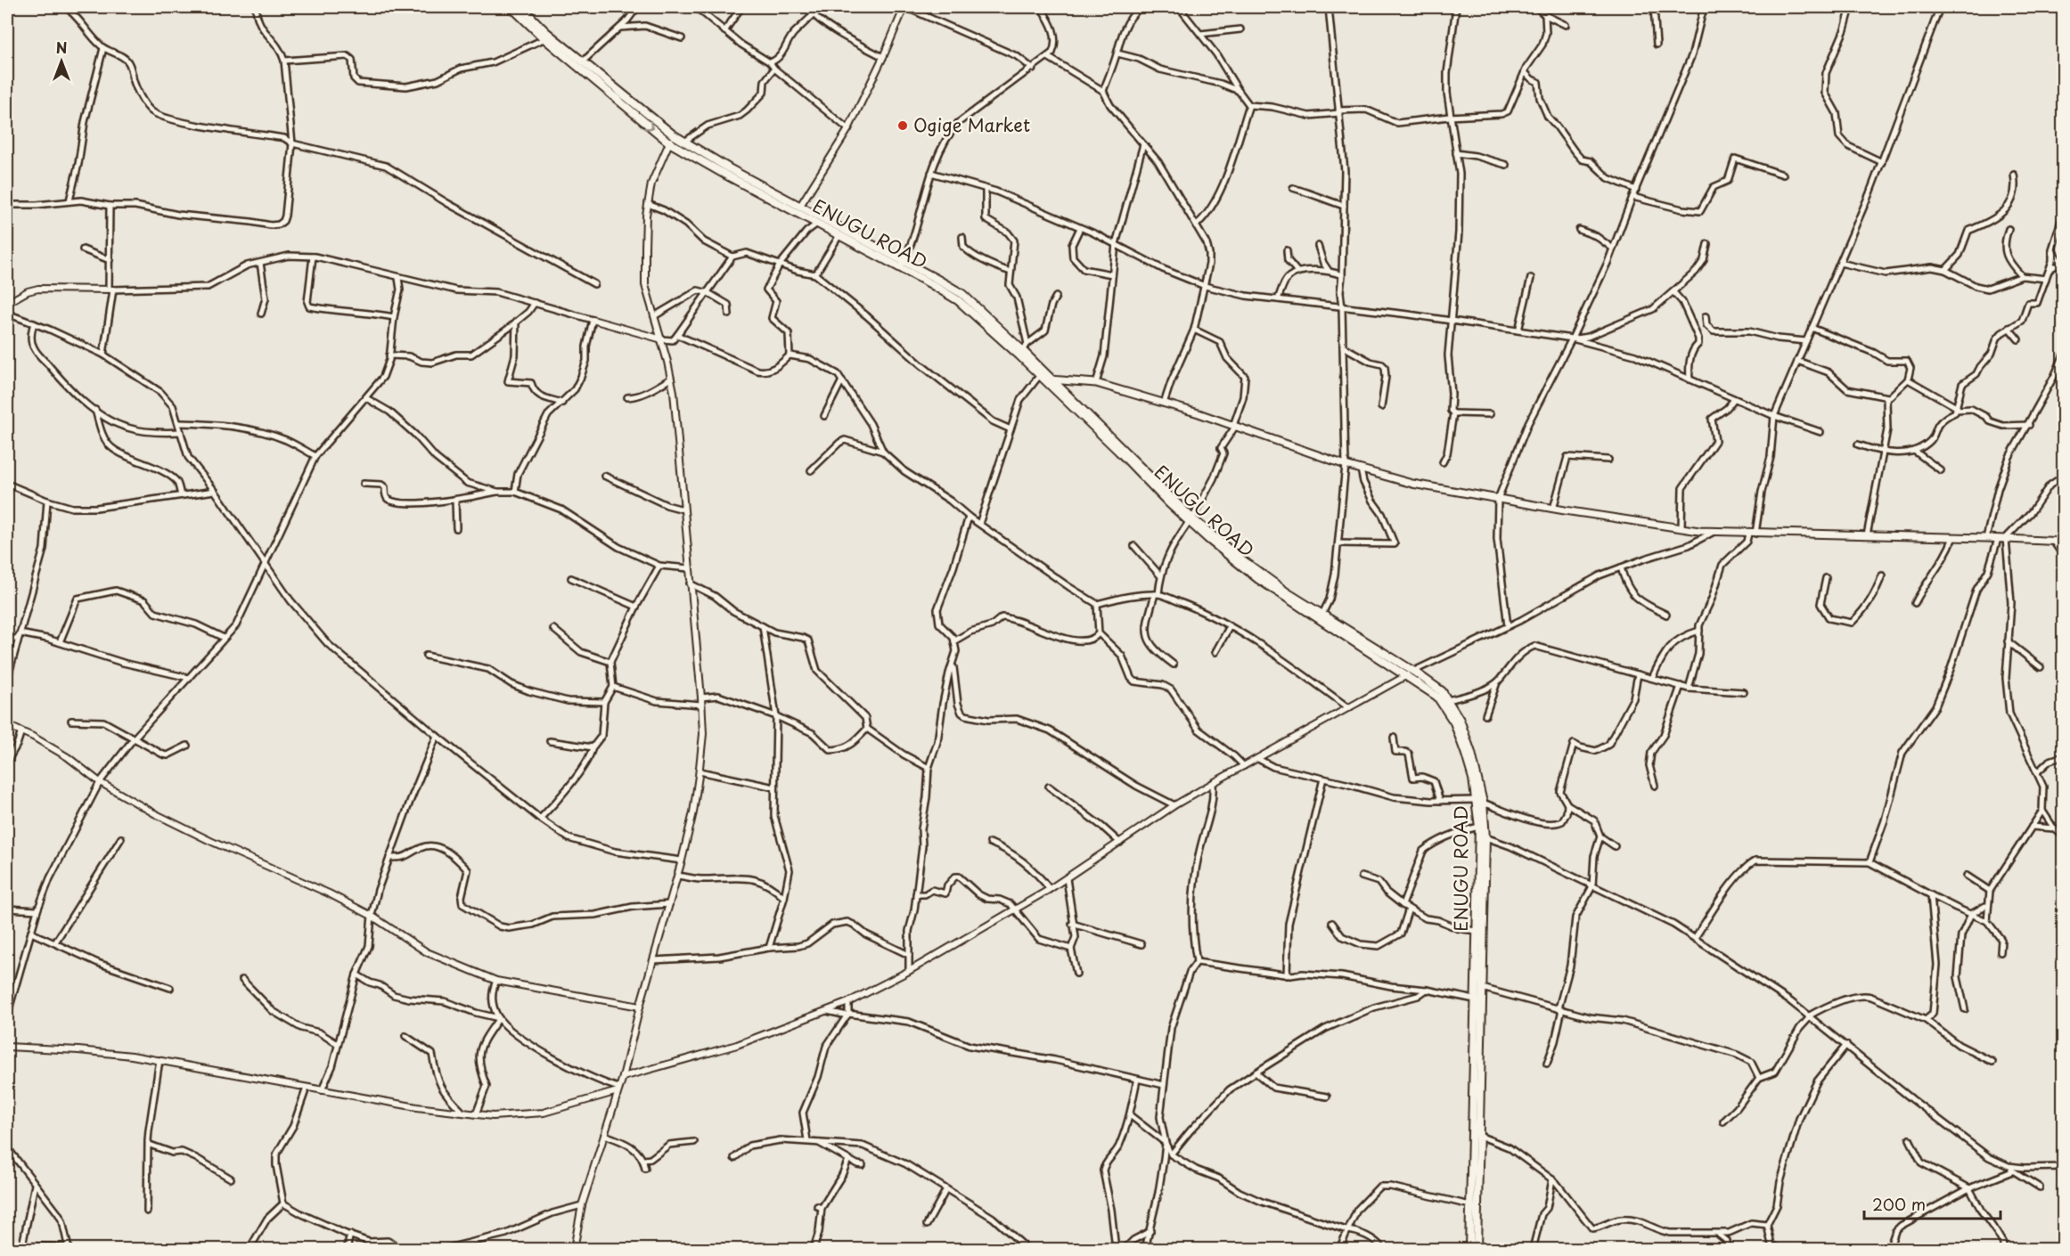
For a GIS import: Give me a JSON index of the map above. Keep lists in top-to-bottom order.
{
  "streets": {
    "main road": ["ENUGU ROAD"]
  },
  "places": ["Ogige Market"],
  "scale_bar": "200 m",
  "north": "top"
}
